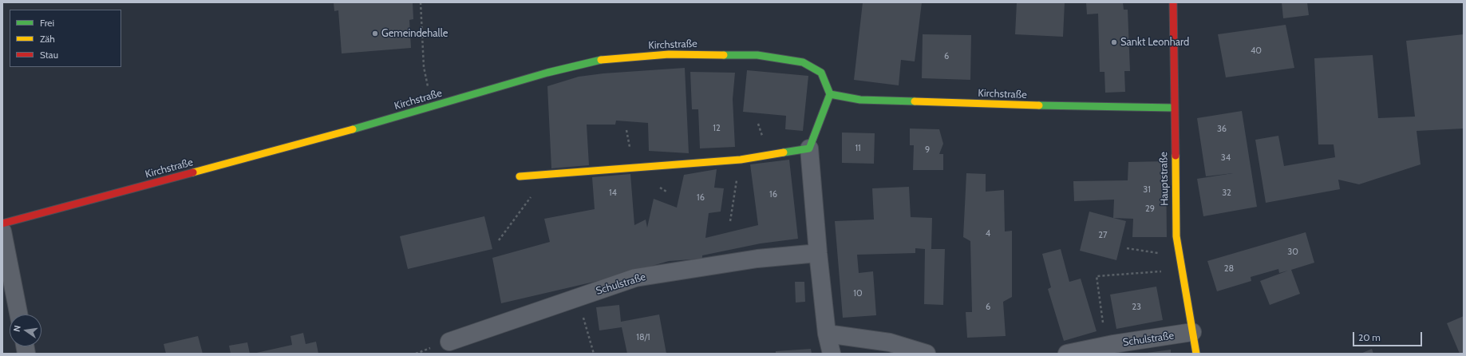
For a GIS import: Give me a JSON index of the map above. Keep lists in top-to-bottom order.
{
  "streets": {
    "street": ["Kirchstraße", "Hauptstraße", "Schulstraße"]
  },
  "crossings": [
    ["Kirchstraße", "Hauptstraße"],
    ["Hauptstraße", "Schulstraße"]
  ],
  "places": ["Gemeindehalle", "Sankt Leonhard"],
  "house_numbers": [
    "40",
    "6",
    "12",
    "36",
    "11",
    "9",
    "34",
    "31",
    "14",
    "32",
    "16",
    "16",
    "29",
    "4",
    "27",
    "30",
    "28",
    "10",
    "6",
    "23",
    "18/1"
  ],
  "legend": ["Frei", "Zäh", "Stau"],
  "scale_bar": "20 m",
  "north": "left"
}
